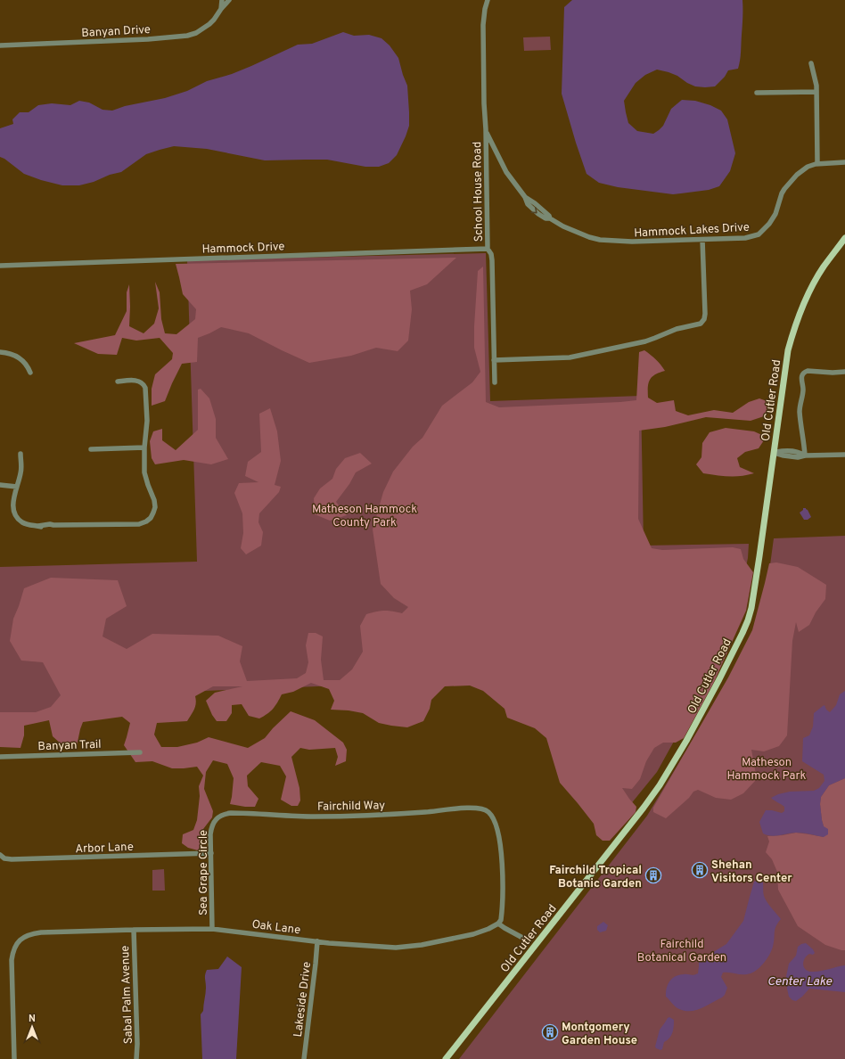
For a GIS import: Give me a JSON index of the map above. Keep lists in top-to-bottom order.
{
  "streets": {
    "main road": ["Old Cutler Road"],
    "street": [
      "Banyan Drive",
      "School House Road",
      "Hammock Lakes Drive",
      "Hammock Drive",
      "Banyan Trail",
      "Fairchild Way",
      "Arbor Lane",
      "Sea Grape Circle",
      "Oak Lane",
      "Sabal Palm Avenue",
      "Lakeside Drive"
    ]
  },
  "crossings": [
    ["School House Road", "Hammock Lakes Drive"],
    ["School House Road", "Hammock Drive"],
    ["Fairchild Way", "Sea Grape Circle"],
    ["Fairchild Way", "Oak Lane"],
    ["Arbor Lane", "Sea Grape Circle"],
    ["Sea Grape Circle", "Oak Lane"],
    ["Oak Lane", "Sabal Palm Avenue"],
    ["Oak Lane", "Lakeside Drive"]
  ],
  "water": ["Center Lake"],
  "parks": ["Matheson Hammock County Park", "Matheson Hammock Park", "Fairchild Botanical Garden"],
  "places": {
    "building": ["Shehan Visitors Center", "Fairchild Tropical Botanic Garden", "Montgomery Garden House"]
  },
  "north": "top"
}
